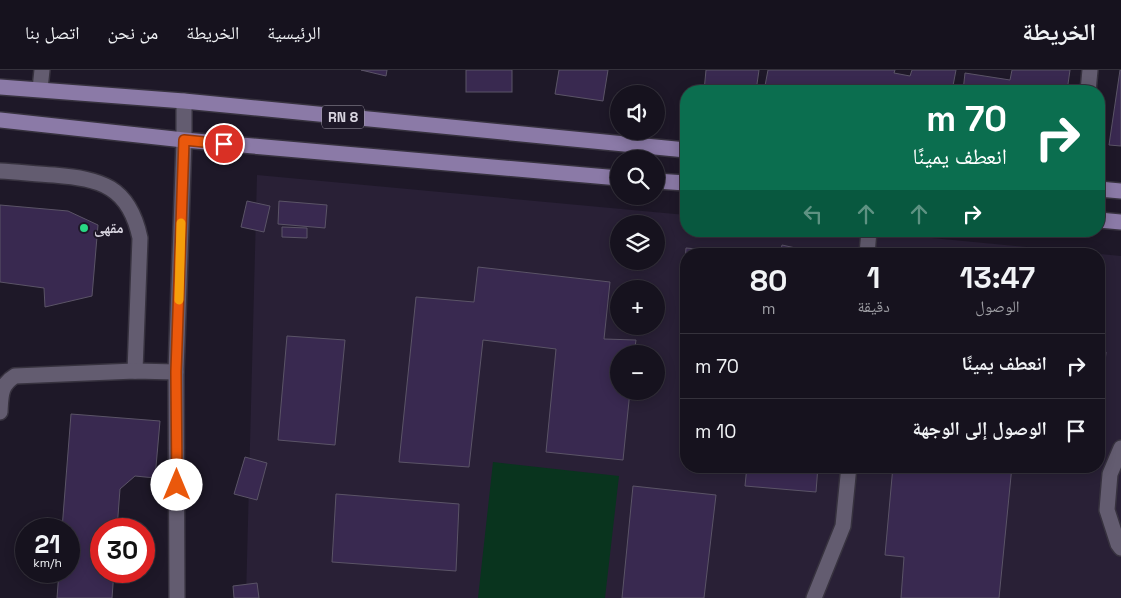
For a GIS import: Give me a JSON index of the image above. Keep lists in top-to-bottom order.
{
  "streets": {
    "main road": ["RN 8"]
  },
  "places": ["مقهى"],
  "page": {
    "header": "الخريطة",
    "nav": [
      "الرئيسية",
      "الخريطة",
      "من نحن",
      "اتصل بنا"
    ],
    "map_buttons": ["+", "−"],
    "turn": ["70 m", "انعطف يمينًا"],
    "eta": [
      "13:47",
      "الوصول",
      "1",
      "دقيقة",
      "80",
      "m"
    ],
    "list": [
      {
        "name": "انعطف يمينًا",
        "value": "70 m"
      },
      {
        "name": "الوصول إلى الوجهة",
        "value": "10 m"
      }
    ],
    "speed": "21 km/h",
    "limit": "30"
  }
}
